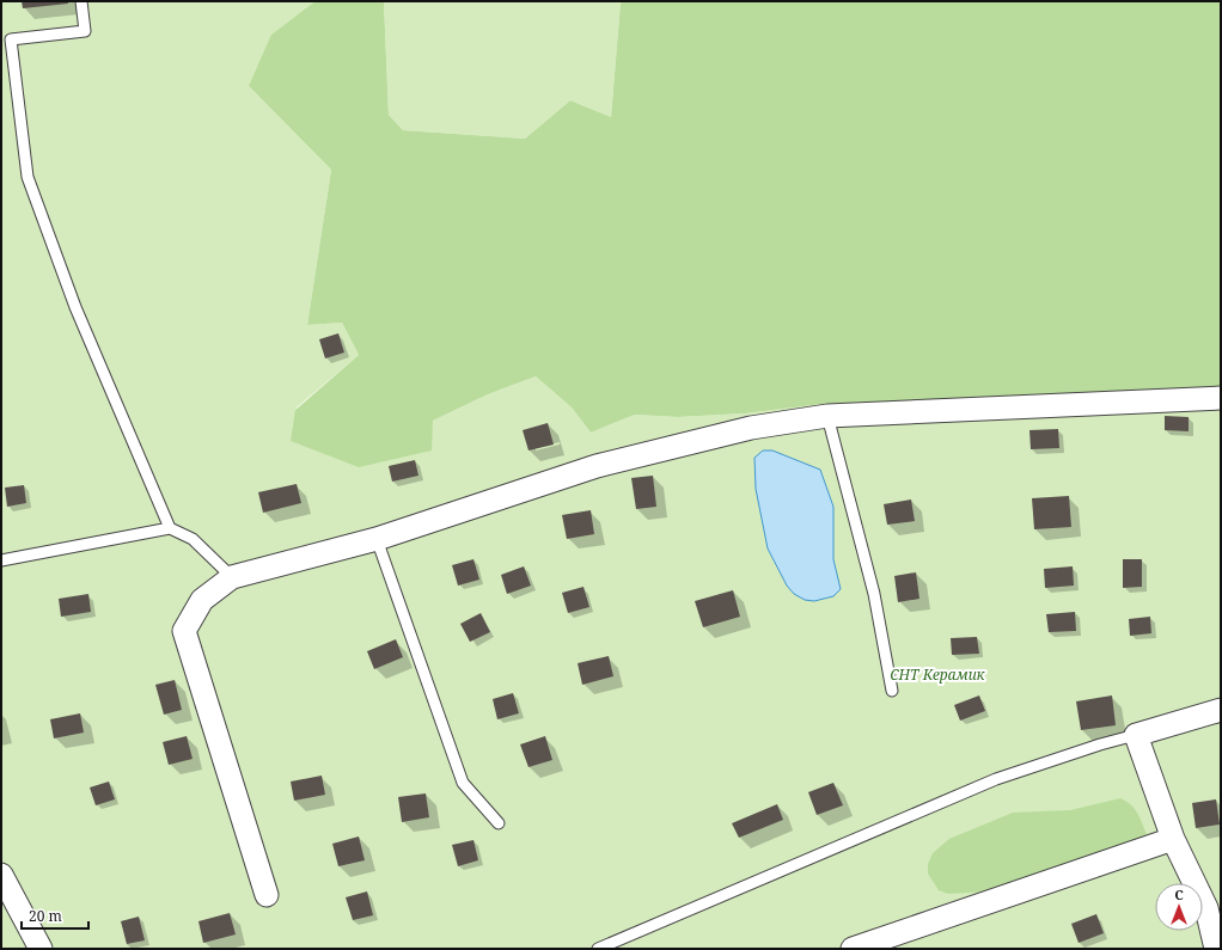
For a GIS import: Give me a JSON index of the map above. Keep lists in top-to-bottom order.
{
  "parks": ["СНТ Керамик"],
  "scale_bar": "20 m",
  "north": "top"
}
